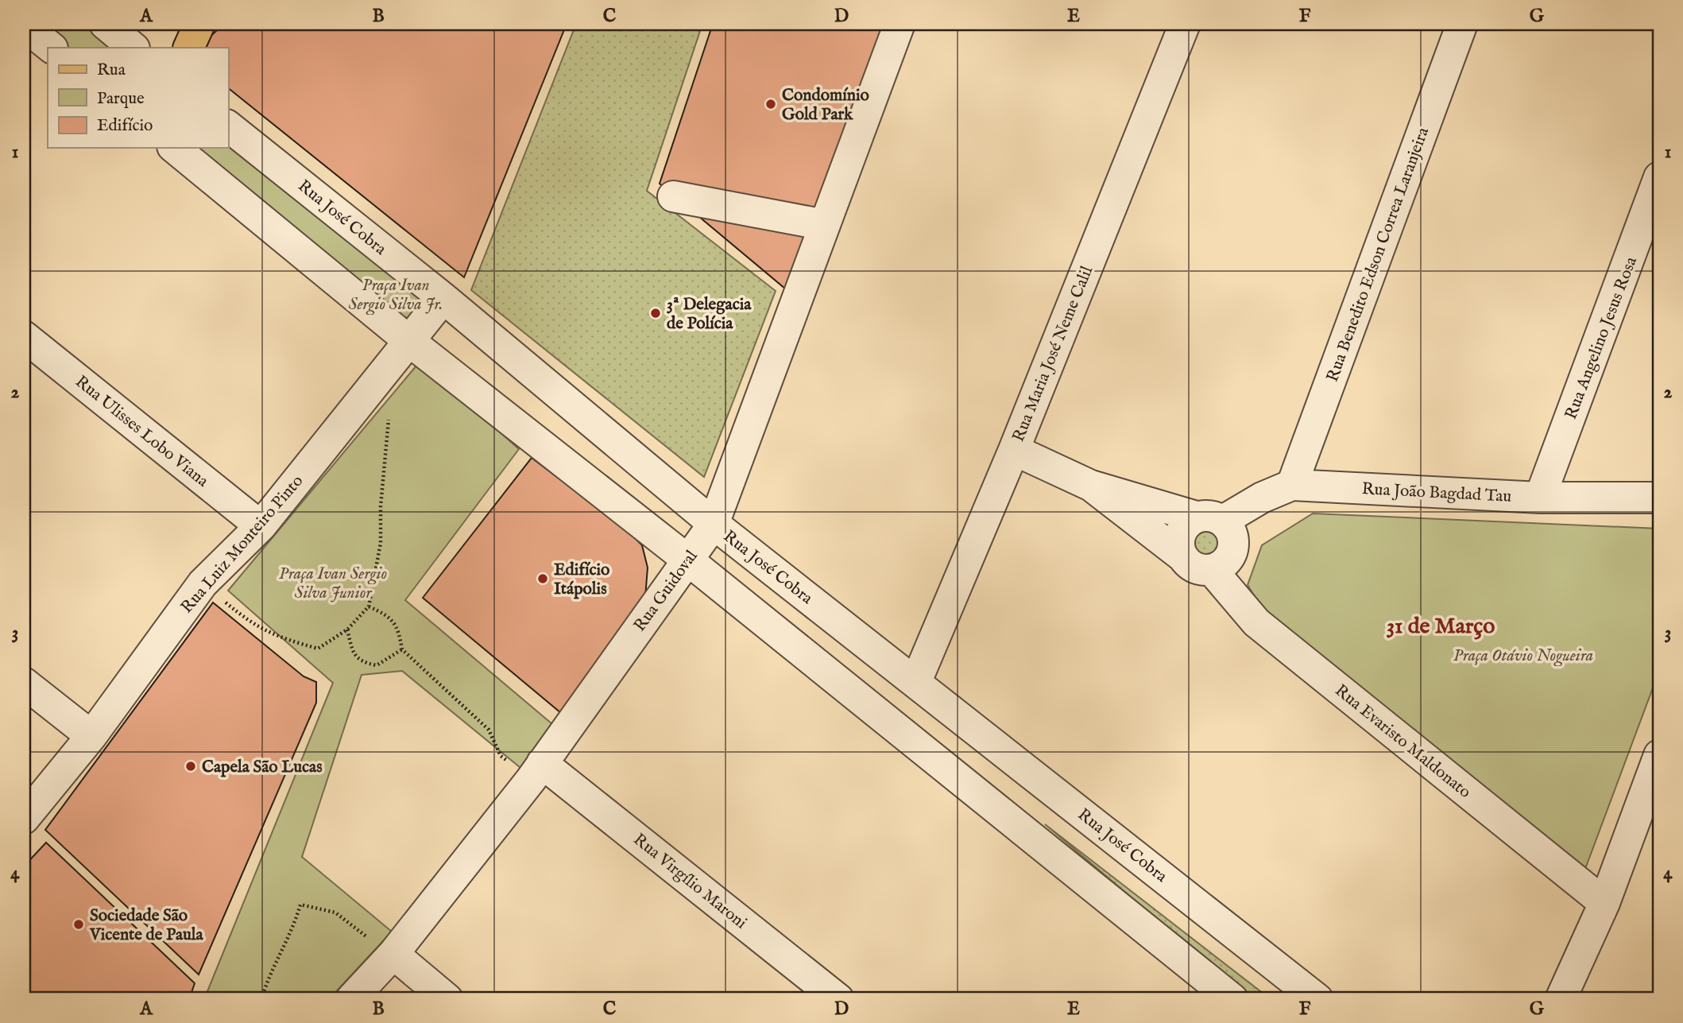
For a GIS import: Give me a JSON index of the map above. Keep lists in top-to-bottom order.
{
  "streets": {
    "street": [
      "Rua José Cobra",
      "Rua Benedito Edson Correa Laranjeira",
      "Rua Angelino Jesus Rosa",
      "Rua Maria José Neme Calil",
      "Rua Ulisses Lobo Viana",
      "Rua João Bagdad Tau",
      "Rua Luiz Monteiro Pinto",
      "Rua Guidoval",
      "Rua Evaristo Maldonato",
      "Rua Virgílio Maroni"
    ]
  },
  "crossings": [
    ["Rua José Cobra", "Rua Maria José Neme Calil"],
    ["Rua José Cobra", "Rua Luiz Monteiro Pinto"],
    ["Rua José Cobra", "Rua Guidoval"],
    ["Rua Benedito Edson Correa Laranjeira", "Rua João Bagdad Tau"],
    ["Rua Angelino Jesus Rosa", "Rua João Bagdad Tau"],
    ["Rua Ulisses Lobo Viana", "Rua Luiz Monteiro Pinto"],
    ["Rua João Bagdad Tau", "Rua Evaristo Maldonato"],
    ["Rua Guidoval", "Rua Virgílio Maroni"]
  ],
  "districts": ["31 de Março"],
  "parks": ["Praça Ivan Sergio Silva Jr.", "Praça Ivan Sergio Silva Junior", "Praça Otávio Nogueira"],
  "places": [
    "Condomínio Gold Park",
    "3ª Delegacia de Polícia",
    "Edifício Itápolis",
    "Capela São Lucas",
    "Sociedade São Vicente de Paula"
  ],
  "legend": ["Rua", "Parque", "Edifício"],
  "grid": {
    "columns": [
      "A",
      "B",
      "C",
      "D",
      "E",
      "F",
      "G"
    ],
    "rows": [
      "1",
      "2",
      "3",
      "4"
    ]
  }
}
